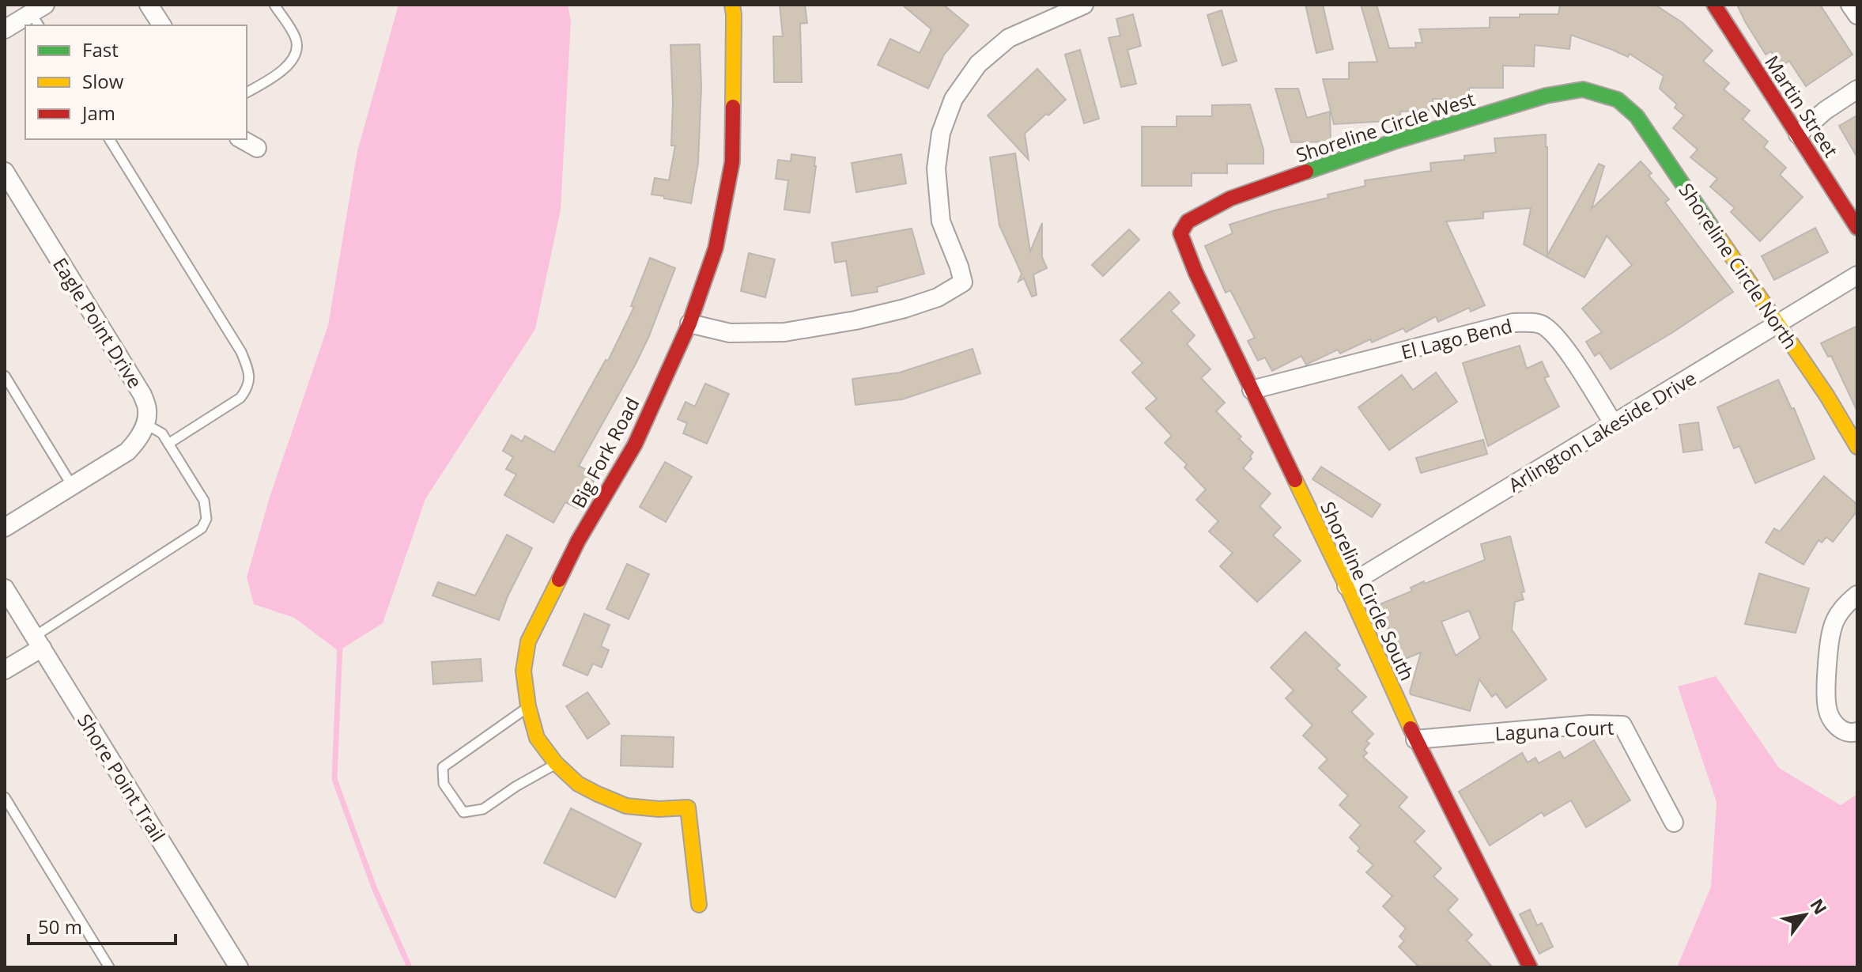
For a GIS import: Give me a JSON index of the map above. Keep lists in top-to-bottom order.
{
  "streets": {
    "street": [
      "Martin Street",
      "Shoreline Circle West",
      "Shoreline Circle North",
      "Eagle Point Drive",
      "El Lago Bend",
      "Arlington Lakeside Drive",
      "Big Fork Road",
      "Shoreline Circle South",
      "Laguna Court",
      "Shore Point Trail"
    ]
  },
  "crossings": [
    ["Shoreline Circle West", "Shoreline Circle North"],
    ["Shoreline Circle West", "Shoreline Circle South"],
    ["Shoreline Circle North", "Arlington Lakeside Drive"],
    ["El Lago Bend", "Arlington Lakeside Drive"],
    ["El Lago Bend", "Shoreline Circle South"],
    ["Arlington Lakeside Drive", "Shoreline Circle South"],
    ["Shoreline Circle South", "Laguna Court"]
  ],
  "legend": ["Fast", "Slow", "Jam"],
  "scale_bar": "50 m",
  "north": "top right"
}
